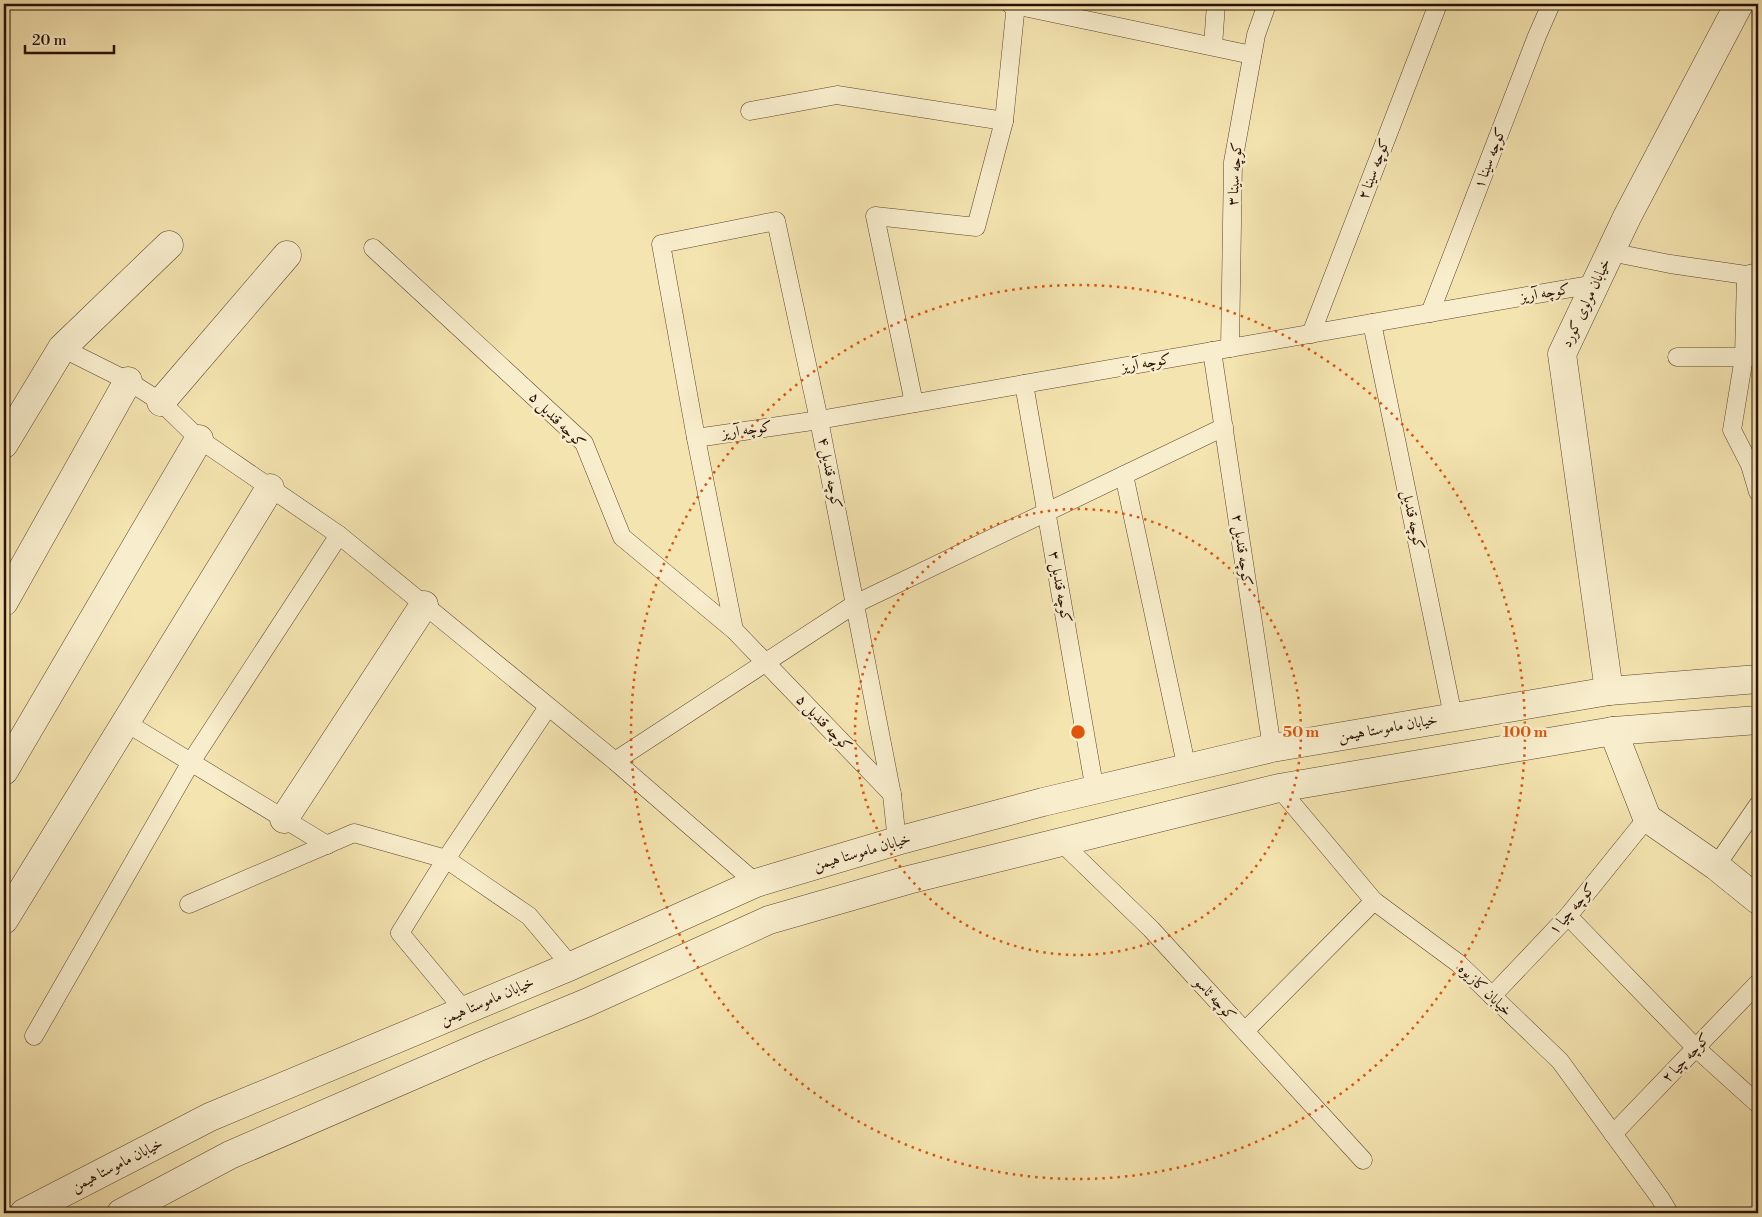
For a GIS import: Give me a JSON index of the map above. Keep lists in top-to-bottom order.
{
  "streets": {
    "street": ["خیابان مولوی کورد", "خیابان ماموستا هیمن"],
    "lane": [
      "کوچه سینا ۱",
      "کوچه سینا ۲",
      "کوچه سینا ۳",
      "کوچه آریز",
      "کوچه قندیل ۵",
      "کوچه قندیل ۴",
      "کوچه قندیل",
      "کوچه قندیل ۲",
      "کوچه قندیل ۳",
      "کوچه چیا ۱",
      "خیابان کازیوه",
      "کوچه ئاسو",
      "کوچه چیا ۲"
    ]
  },
  "crossings": [
    ["کوچه سینا ۱", "کوچه آریز"],
    ["کوچه سینا ۲", "کوچه آریز"],
    ["کوچه سینا ۳", "کوچه آریز"],
    ["کوچه آریز", "خیابان مولوی کورد"],
    ["کوچه آریز", "کوچه قندیل ۴"],
    ["کوچه آریز", "کوچه قندیل"],
    ["کوچه آریز", "کوچه قندیل ۲"],
    ["کوچه آریز", "کوچه قندیل ۳"],
    ["خیابان مولوی کورد", "خیابان ماموستا هیمن"],
    ["کوچه قندیل ۵", "کوچه قندیل ۴"],
    ["کوچه قندیل ۴", "خیابان ماموستا هیمن"],
    ["کوچه قندیل", "خیابان ماموستا هیمن"],
    ["کوچه قندیل ۲", "خیابان ماموستا هیمن"],
    ["کوچه قندیل ۳", "خیابان ماموستا هیمن"],
    ["کوچه چیا ۱", "خیابان کازیوه"],
    ["خیابان کازیوه", "کوچه چیا ۲"]
  ],
  "scale_bar": "20 m",
  "rings": ["50 m", "100 m"]
}
